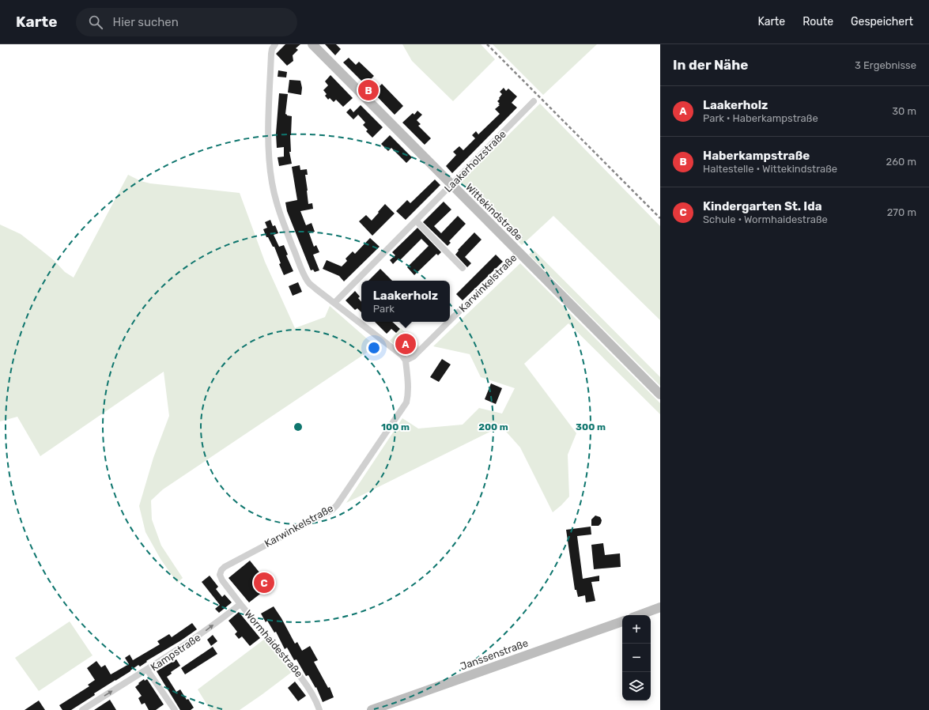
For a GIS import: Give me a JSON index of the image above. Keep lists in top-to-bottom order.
{
  "streets": {
    "main road": ["Wittekindstraße", "Janssenstraße"],
    "street": [
      "Laakerholzstraße",
      "Karwinkelstraße",
      "Wormhaidestraße",
      "Kampstraße"
    ]
  },
  "crossings": [
    ["Laakerholzstraße", "Wittekindstraße"],
    ["Wittekindstraße", "Karwinkelstraße"],
    ["Karwinkelstraße", "Wormhaidestraße"],
    ["Wormhaidestraße", "Kampstraße"]
  ],
  "one_way": ["Kampstraße"],
  "page": {
    "header": "Karte",
    "search": "Hier suchen",
    "nav": ["Karte", "Route", "Gespeichert"],
    "heading": ["In der Nähe", "3 Ergebnisse"],
    "pins": ["B", "A", "C"],
    "list": [
      {
        "mark": "A",
        "name": "Laakerholz",
        "note": "Park · Haberkampstraße",
        "value": "30 m"
      },
      {
        "mark": "B",
        "name": "Haberkampstraße",
        "note": "Haltestelle · Wittekindstraße",
        "value": "260 m"
      },
      {
        "mark": "C",
        "name": "Kindergarten St. Ida",
        "note": "Schule · Wormhaidestraße",
        "value": "270 m"
      }
    ],
    "popup": ["Laakerholz", "Park"],
    "map_buttons": ["+", "−"]
  },
  "rings": ["100 m", "200 m", "300 m"]
}
